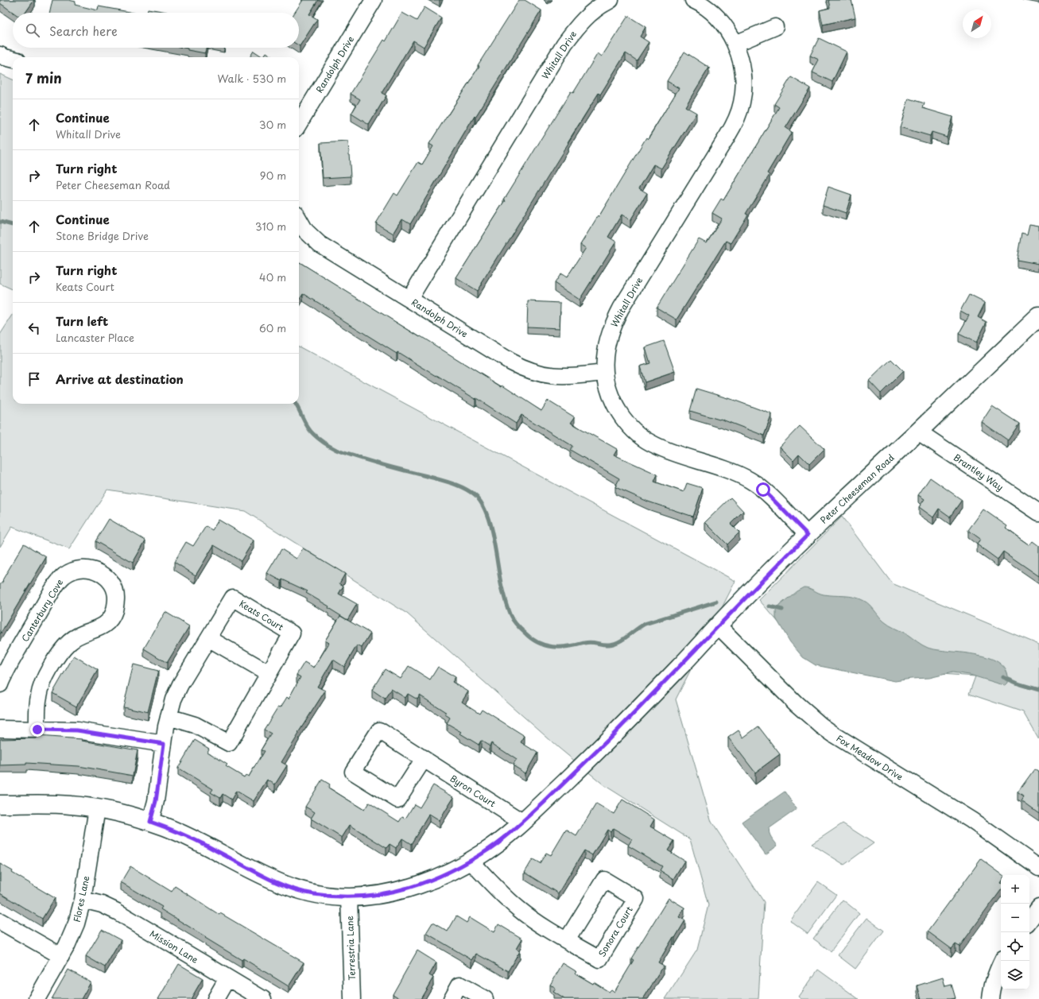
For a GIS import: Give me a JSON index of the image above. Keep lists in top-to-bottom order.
{
  "streets": {
    "street": [
      "Whitall Drive",
      "Randolph Drive",
      "Brantley Way",
      "Peter Cheeseman Road",
      "Canterbury Cove",
      "Keats Court",
      "Fox Meadow Drive",
      "Byron Court",
      "Flores Lane",
      "Sonora Court",
      "Mission Lane",
      "Terrestria Lane"
    ]
  },
  "crossings": [
    ["Whitall Drive", "Randolph Drive"],
    ["Whitall Drive", "Peter Cheeseman Road"],
    ["Brantley Way", "Peter Cheeseman Road"],
    ["Peter Cheeseman Road", "Keats Court"],
    ["Peter Cheeseman Road", "Fox Meadow Drive"],
    ["Peter Cheeseman Road", "Byron Court"],
    ["Peter Cheeseman Road", "Flores Lane"],
    ["Peter Cheeseman Road", "Sonora Court"],
    ["Peter Cheeseman Road", "Terrestria Lane"],
    ["Flores Lane", "Mission Lane"]
  ],
  "north": "top right",
  "page": {
    "search": "Search here",
    "heading": ["7 min", "Walk · 530 m"],
    "list": [
      ["Continue", "Whitall Drive", "30 m"],
      ["Turn right", "Peter Cheeseman Road", "90 m"],
      ["Continue", "Stone Bridge Drive", "310 m"],
      ["Turn right", "Keats Court", "40 m"],
      ["Turn left", "Lancaster Place", "60 m"],
      "Arrive at destination"
    ],
    "map_buttons": ["+", "−"]
  }
}
